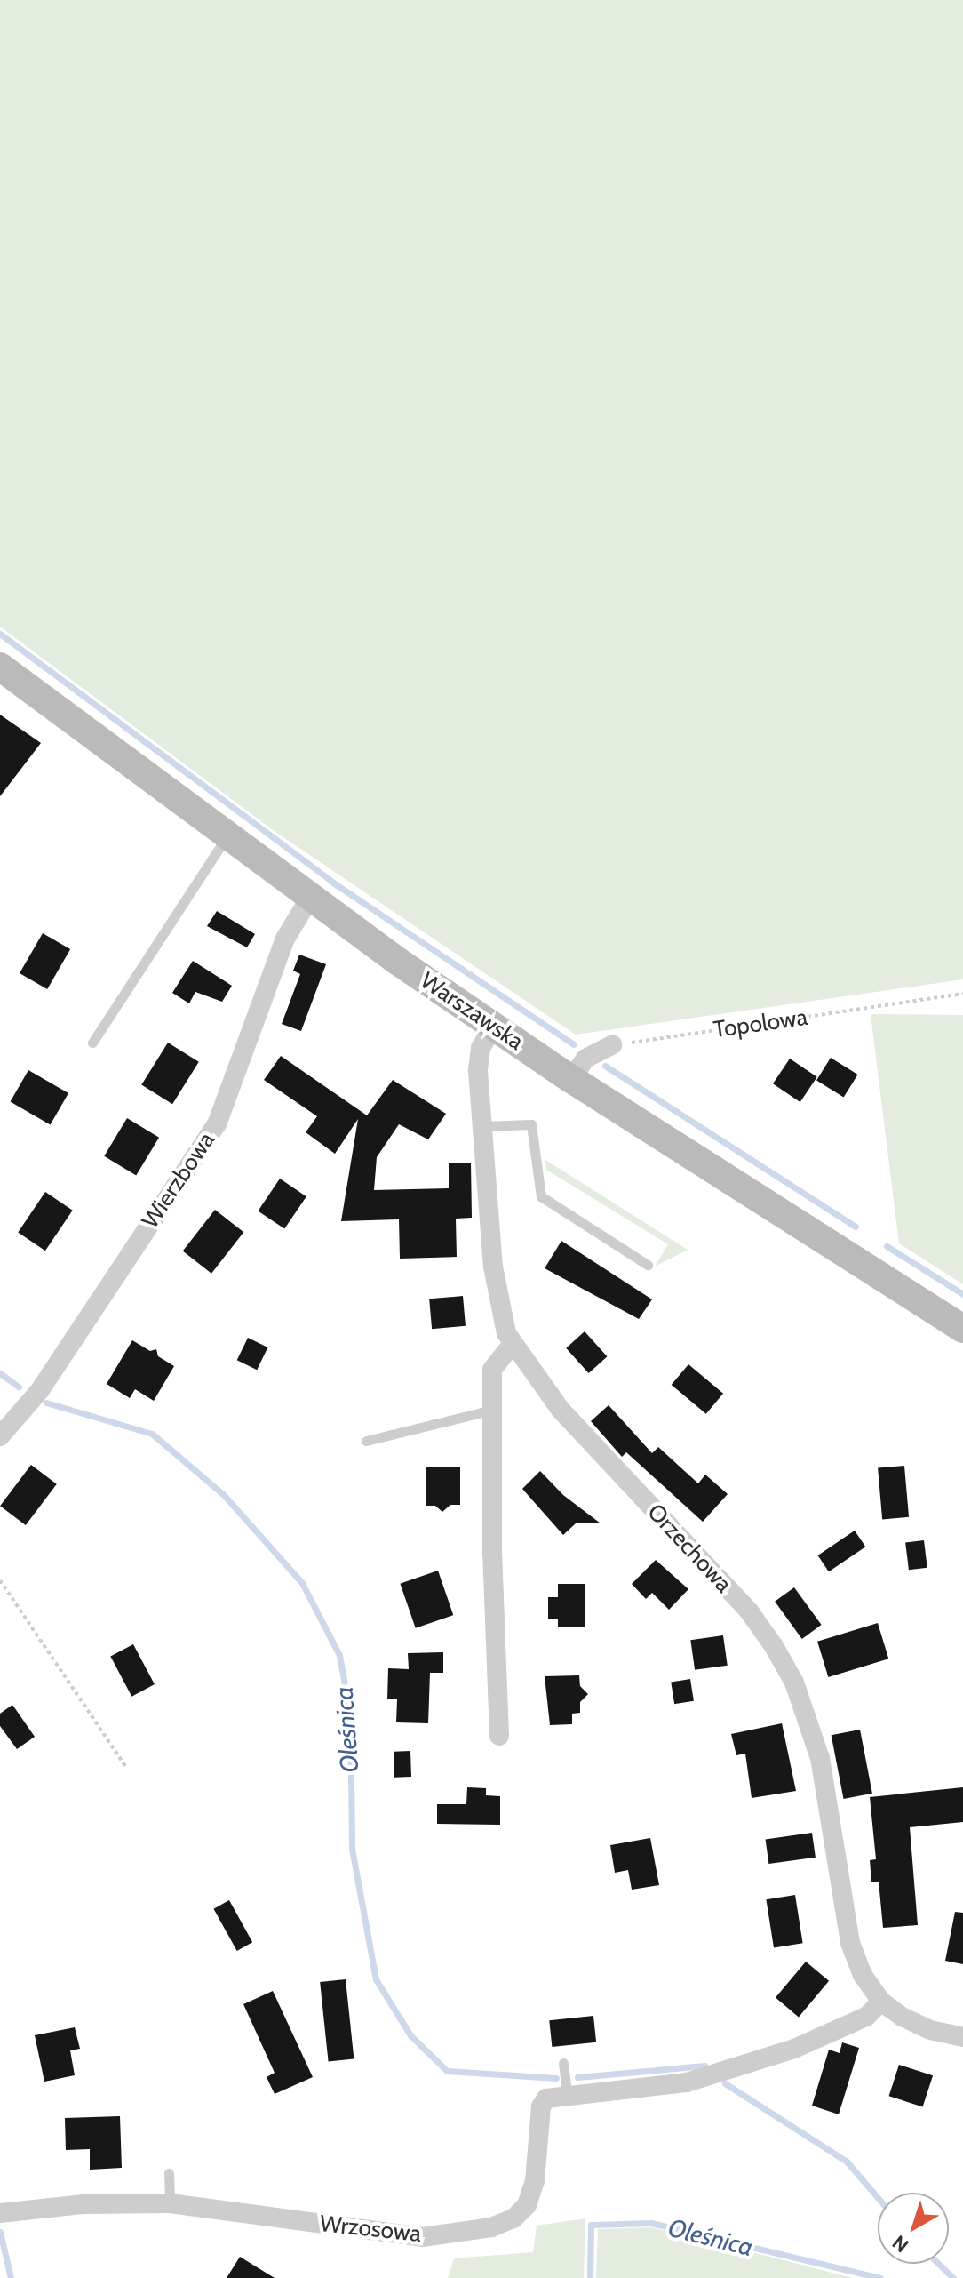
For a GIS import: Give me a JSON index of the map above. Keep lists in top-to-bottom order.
{
  "streets": {
    "main road": ["Warszawska"],
    "street": ["Wierzbowa", "Orzechowa", "Wrzosowa"],
    "path": ["Topolowa"]
  },
  "crossings": [
    ["Warszawska", "Wierzbowa"],
    ["Warszawska", "Orzechowa"],
    ["Orzechowa", "Wrzosowa"]
  ],
  "water": ["Oleśnica"],
  "north": "bottom left"
}
